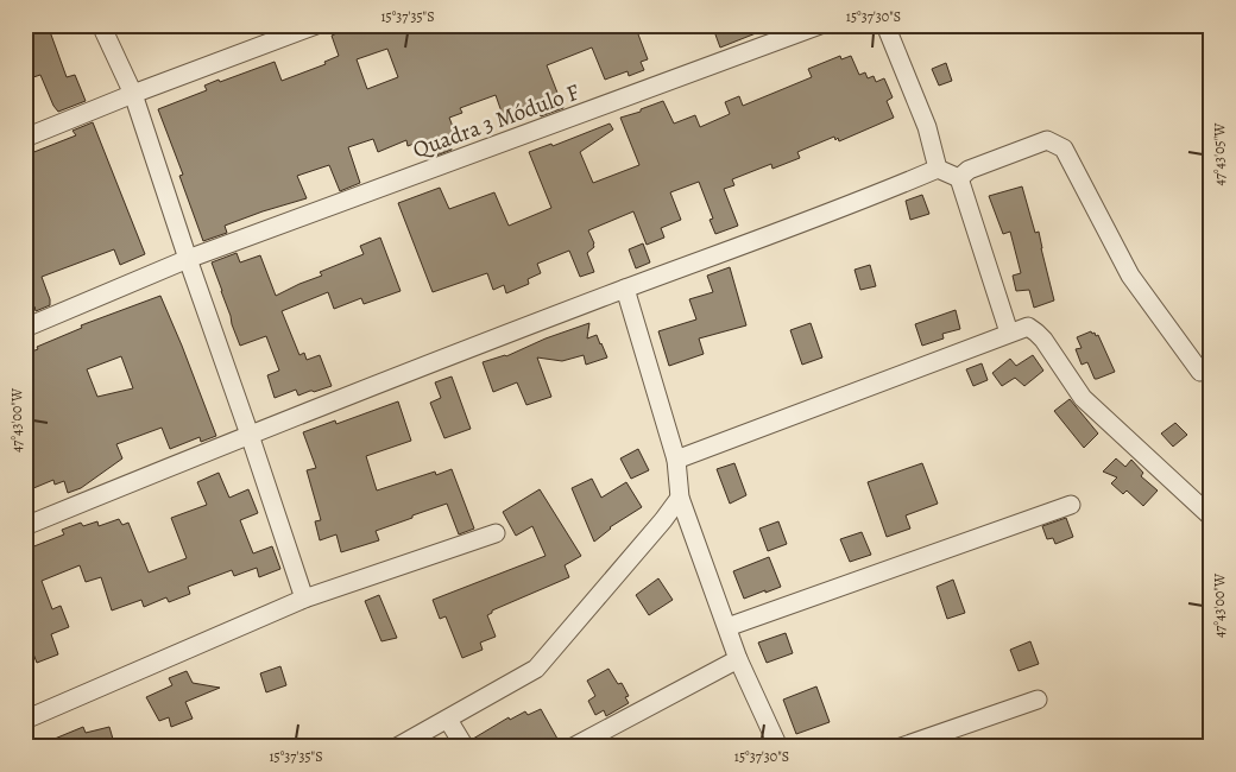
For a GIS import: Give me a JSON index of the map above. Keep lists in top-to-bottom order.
{
  "streets": {
    "street": ["Quadra 3 Módulo F"]
  },
  "coordinates": [
    "15°37'35\"S",
    "15°37'30\"S",
    "47°43'05\"W",
    "47°43'00\"W"
  ]
}
